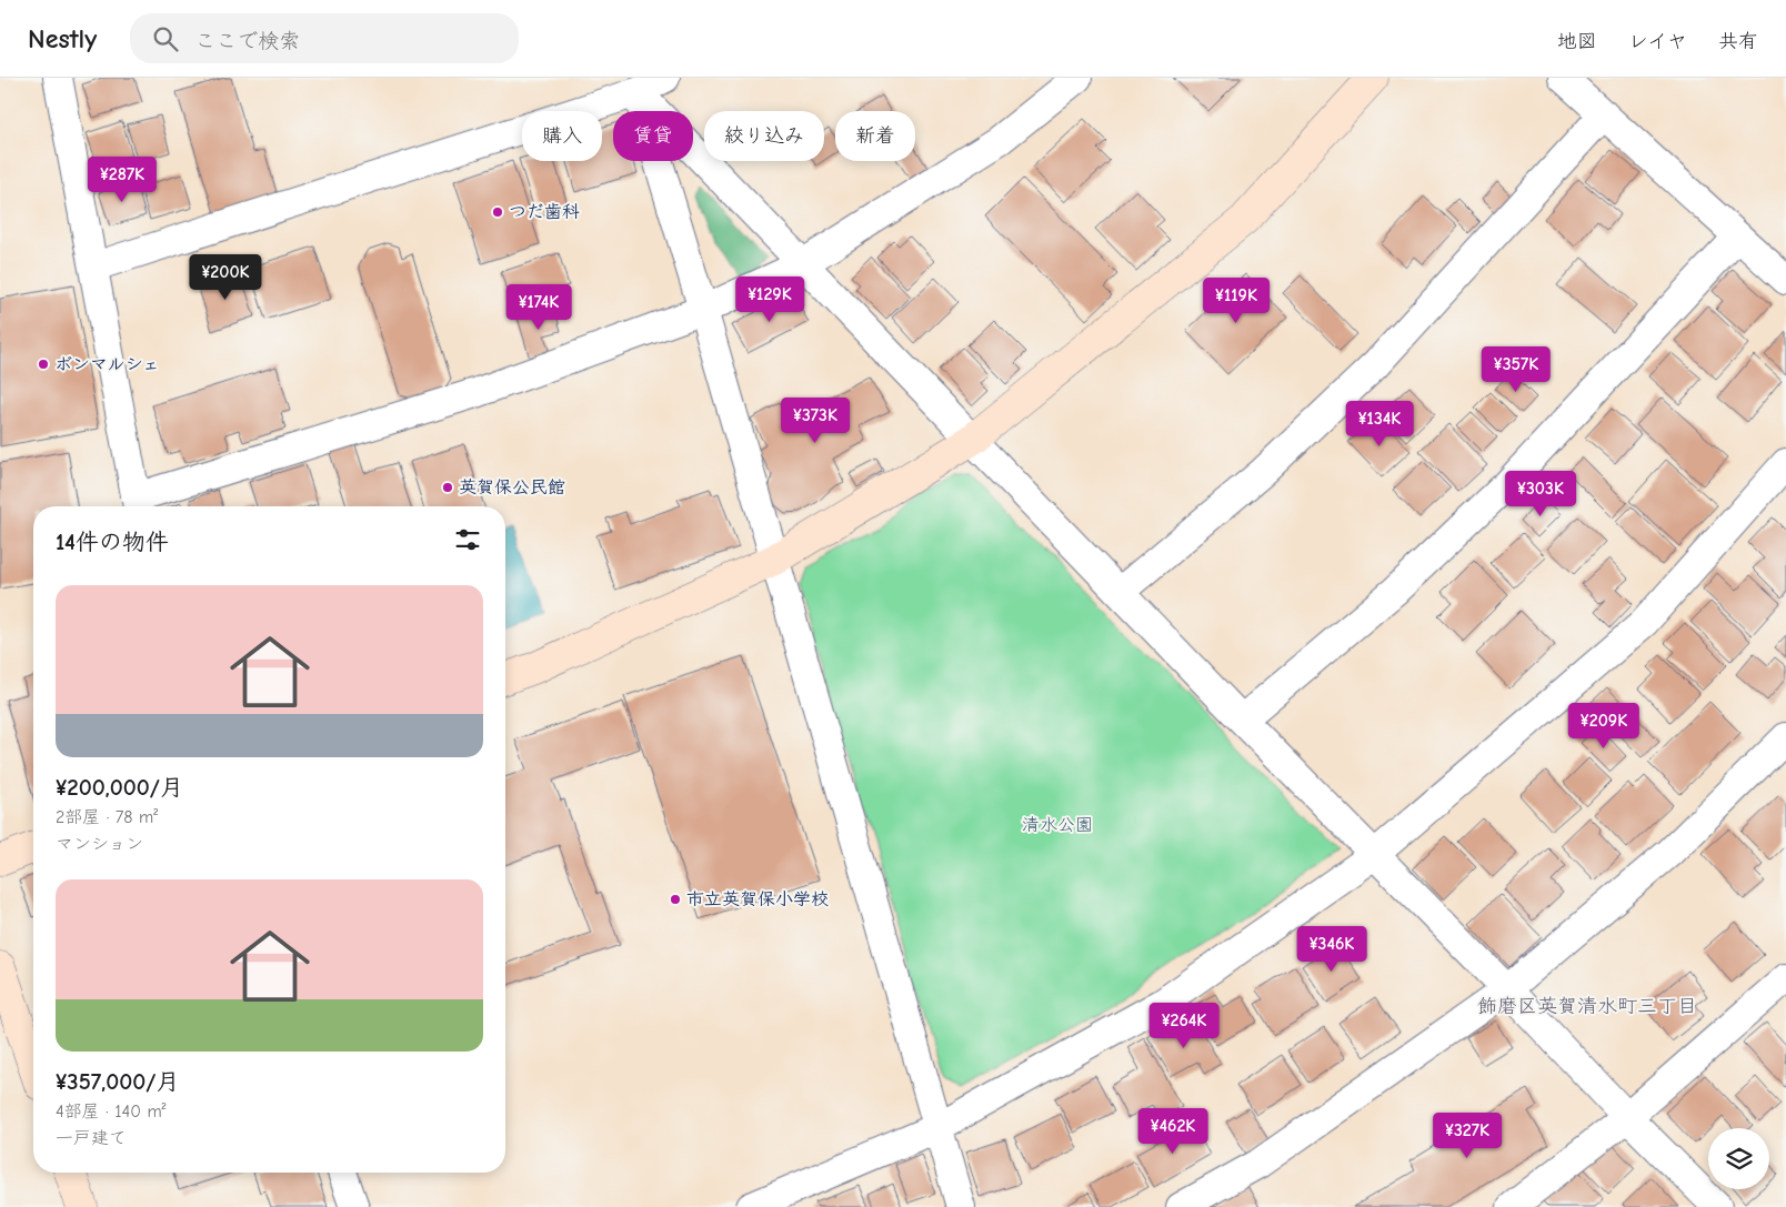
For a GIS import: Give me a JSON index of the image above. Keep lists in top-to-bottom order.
{
  "districts": ["飾磨区英賀清水町三丁目"],
  "parks": ["清水公園"],
  "places": [
    "つだ歯科",
    "ボンマルシェ",
    "英賀保公民館",
    "市立英賀保小学校"
  ],
  "page": {
    "header": "Nestly",
    "search": "ここで検索",
    "nav": ["地図", "レイヤ", "共有"],
    "chip": [
      "購入",
      "賃貸",
      "絞り込み",
      "新着"
    ],
    "price": [
      "¥287K",
      "¥200K",
      "¥129K",
      "¥119K",
      "¥174K",
      "¥357K",
      "¥373K",
      "¥134K",
      "¥303K",
      "¥209K",
      "¥346K",
      "¥264K",
      "¥462K",
      "¥327K"
    ],
    "heading": "14件の物件",
    "list": [
      {
        "name": "¥200,000/月",
        "note": "2部屋 · 78 m² · マンション"
      },
      {
        "name": "¥357,000/月",
        "note": "4部屋 · 140 m² · 一戸建て"
      }
    ]
  }
}
